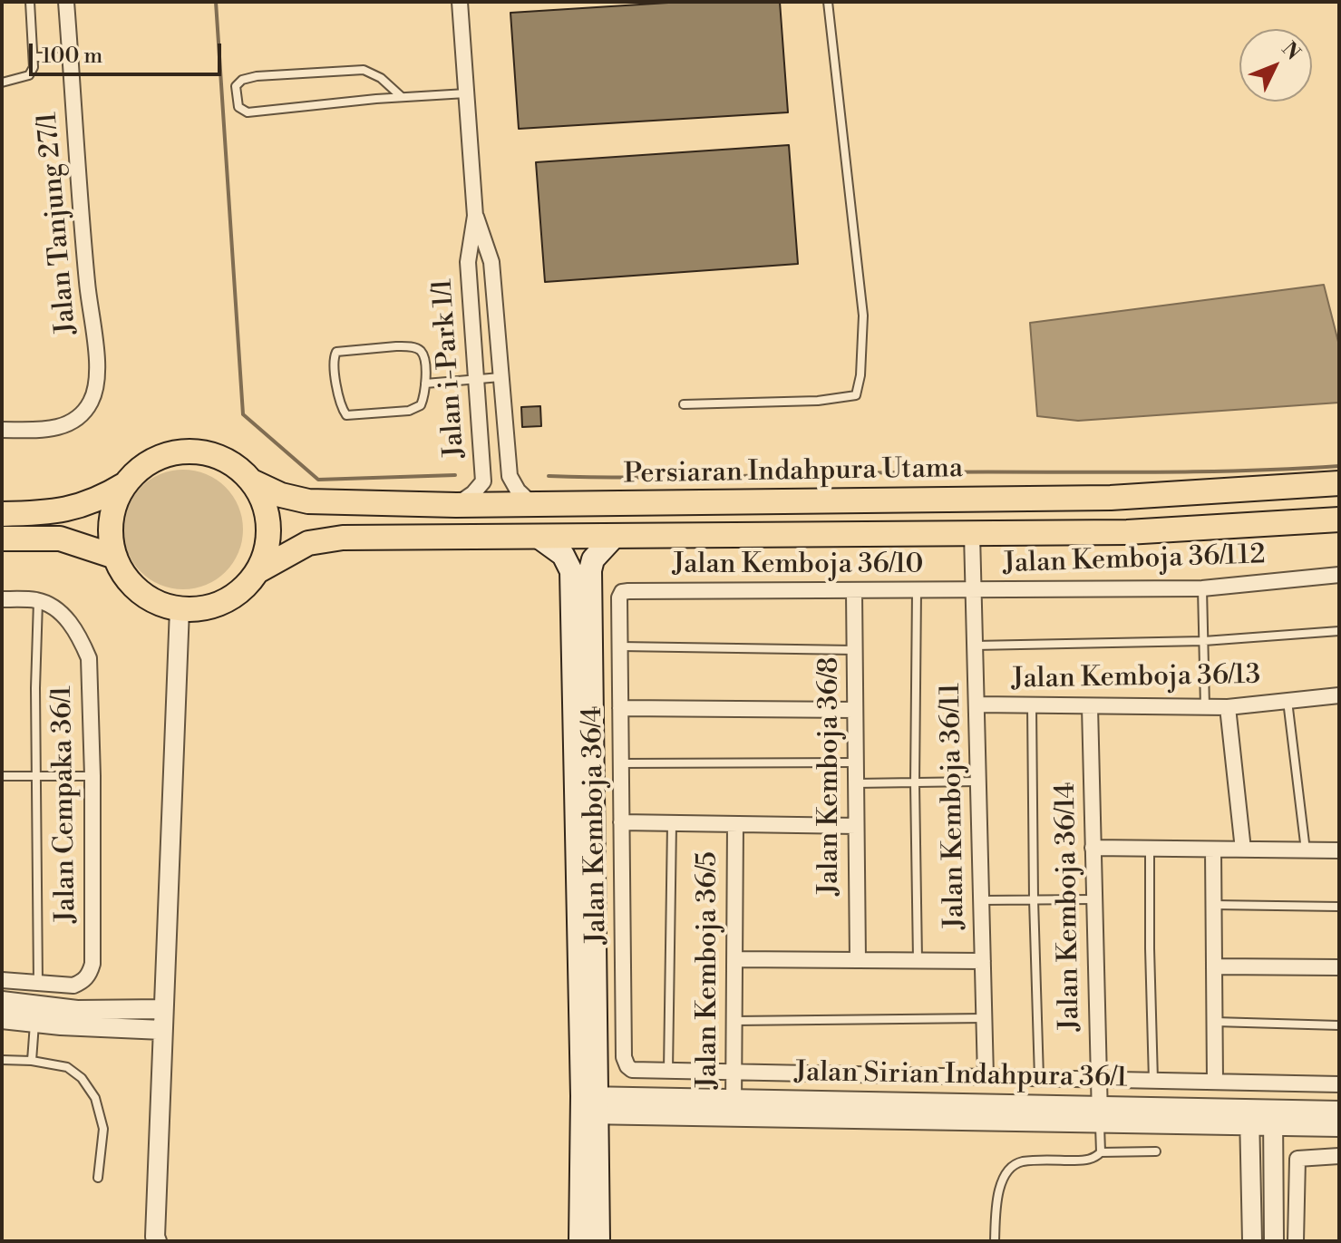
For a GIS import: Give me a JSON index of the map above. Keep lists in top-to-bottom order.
{
  "streets": {
    "main road": ["Persiaran Indahpura Utama"],
    "street": [
      "Jalan Tanjung 27/1",
      "Jalan i-Park 1/1",
      "Jalan Kemboja 36/112",
      "Jalan Kemboja 36/10",
      "Jalan Kemboja 36/13",
      "Jalan Kemboja 36/8",
      "Jalan Cempaka 36/1",
      "Jalan Kemboja 36/11",
      "Jalan Kemboja 36/4",
      "Jalan Kemboja 36/14",
      "Jalan Kemboja 36/5",
      "Jalan Sirian Indahpura 36/1"
    ]
  },
  "crossings": [
    ["Jalan i-Park 1/1", "Persiaran Indahpura Utama"],
    ["Jalan Kemboja 36/112", "Jalan Kemboja 36/10"],
    ["Jalan Kemboja 36/112", "Jalan Kemboja 36/11"],
    ["Jalan Kemboja 36/10", "Jalan Kemboja 36/8"],
    ["Jalan Kemboja 36/10", "Jalan Kemboja 36/11"],
    ["Jalan Kemboja 36/10", "Jalan Kemboja 36/4"],
    ["Jalan Kemboja 36/13", "Jalan Kemboja 36/11"],
    ["Jalan Kemboja 36/13", "Jalan Kemboja 36/14"],
    ["Jalan Kemboja 36/14", "Jalan Sirian Indahpura 36/1"],
    ["Jalan Kemboja 36/5", "Jalan Sirian Indahpura 36/1"]
  ],
  "scale_bar": "100 m",
  "north": "top right"
}
